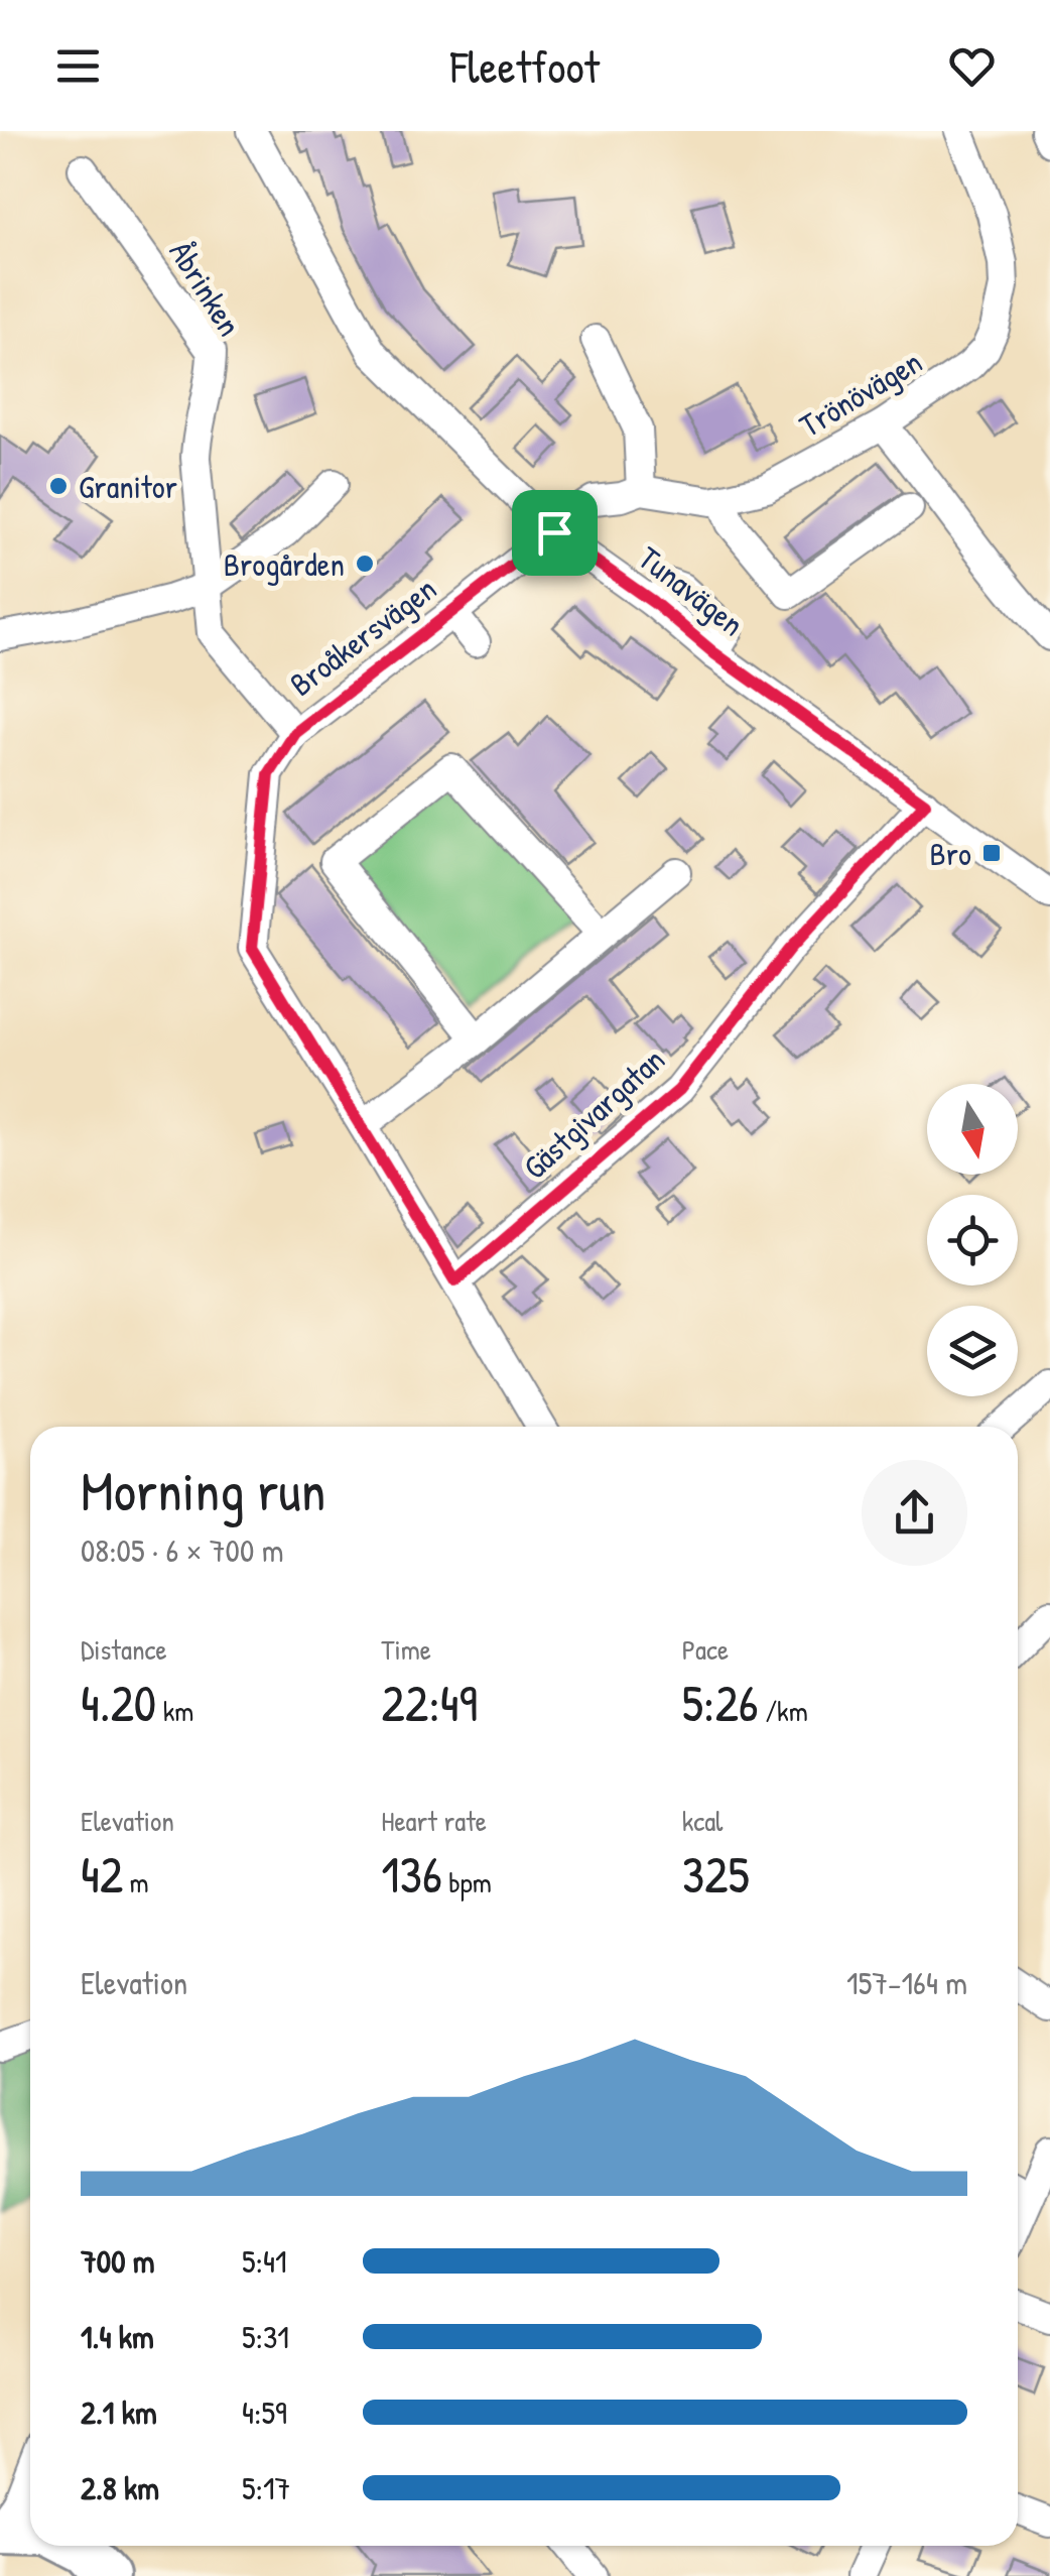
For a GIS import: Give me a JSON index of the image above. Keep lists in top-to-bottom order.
{
  "streets": {
    "street": [
      "Åbrinken",
      "Trönövägen",
      "Tunavägen",
      "Broåkersvägen",
      "Gästgivargatan"
    ]
  },
  "crossings": [
    ["Åbrinken", "Broåkersvägen"],
    ["Trönövägen", "Tunavägen"],
    ["Trönövägen", "Broåkersvägen"],
    ["Tunavägen", "Broåkersvägen"],
    ["Tunavägen", "Gästgivargatan"]
  ],
  "places": {
    "other": ["Granitor", "Brogården"],
    "transit": ["Bro"]
  },
  "north": "bottom",
  "page": {
    "header": "Fleetfoot",
    "heading": ["Morning run", "08:05 · 6 × 700 m"],
    "stats": [
      ["Distance", "4.20 km"],
      ["Time", "22:49"],
      ["Pace", "5:26 /km"],
      ["Elevation", "42 m"],
      ["Heart rate", "136 bpm"],
      ["kcal", "325"]
    ],
    "chart": ["Elevation", "157–164 m"],
    "list": [
      {
        "name": "700 m",
        "note": "5:41"
      },
      {
        "name": "1.4 km",
        "note": "5:31"
      },
      {
        "name": "2.1 km",
        "note": "4:59"
      },
      {
        "name": "2.8 km",
        "note": "5:17"
      }
    ]
  }
}
